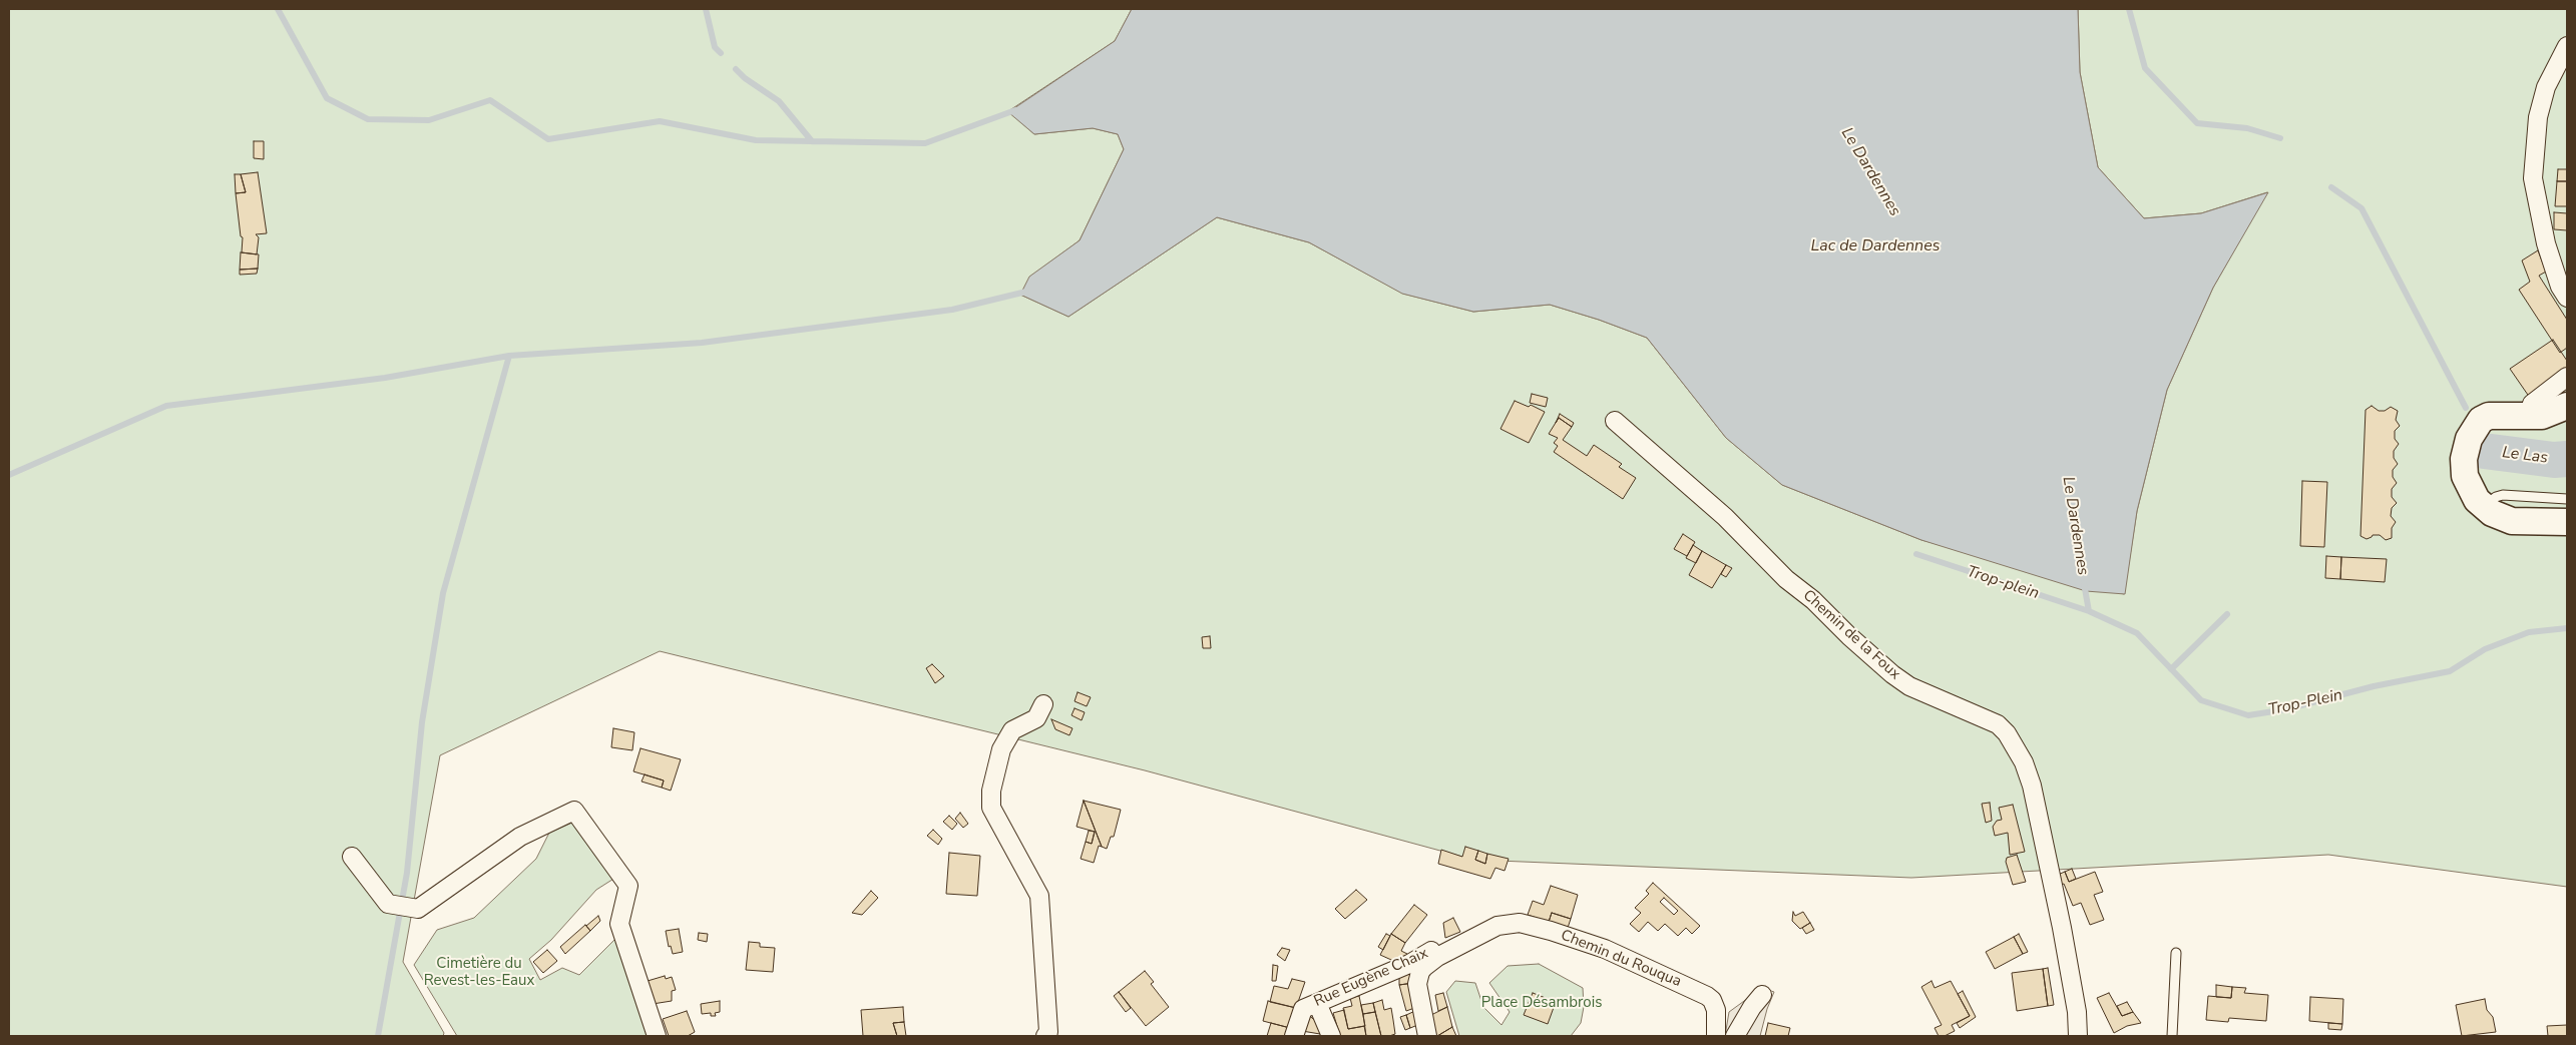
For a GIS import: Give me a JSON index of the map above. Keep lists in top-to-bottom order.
{
  "streets": {
    "street": ["Chemin de la Foux", "Chemin du Rouqua", "Rue Eugène Chaix"]
  },
  "crossings": [
    ["Chemin du Rouqua", "Rue Eugène Chaix"]
  ],
  "water": [
    "Le Dardennes",
    "Lac de Dardennes",
    "Le Las",
    "Trop-plein",
    "Trop-Plein"
  ],
  "parks": ["Cimetière du Revest-les-Eaux", "Place Désambrois"]
}
